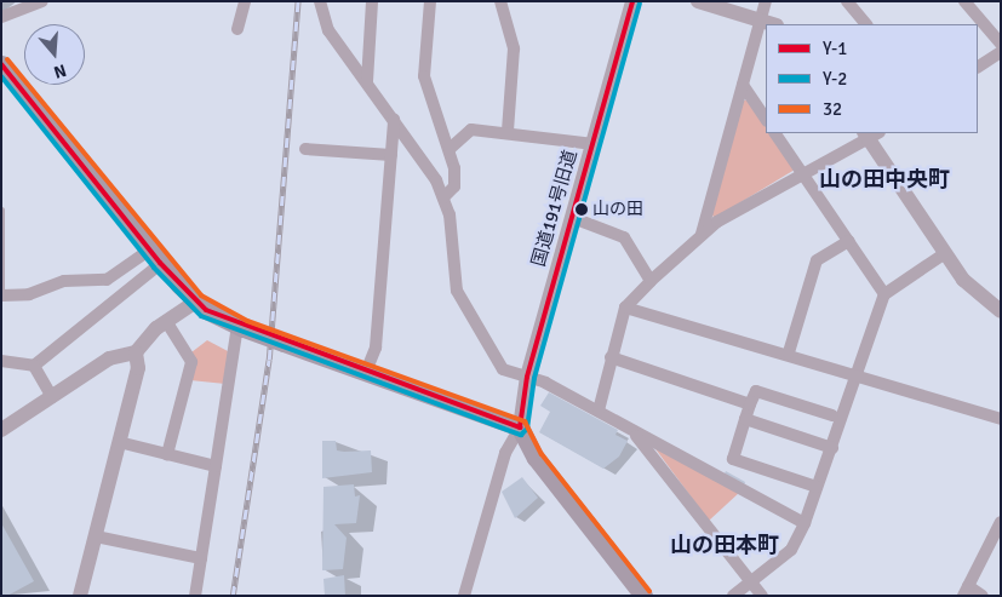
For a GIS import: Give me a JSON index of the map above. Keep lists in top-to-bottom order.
{
  "streets": {
    "street": ["国道191号旧道"]
  },
  "districts": ["山の田中央町", "山の田本町"],
  "places": ["山の田"],
  "lines": ["transit line Y-1", "transit line Y-2", "transit line 32"],
  "legend": ["Y-1", "Y-2", "32"],
  "north": "bottom"
}
